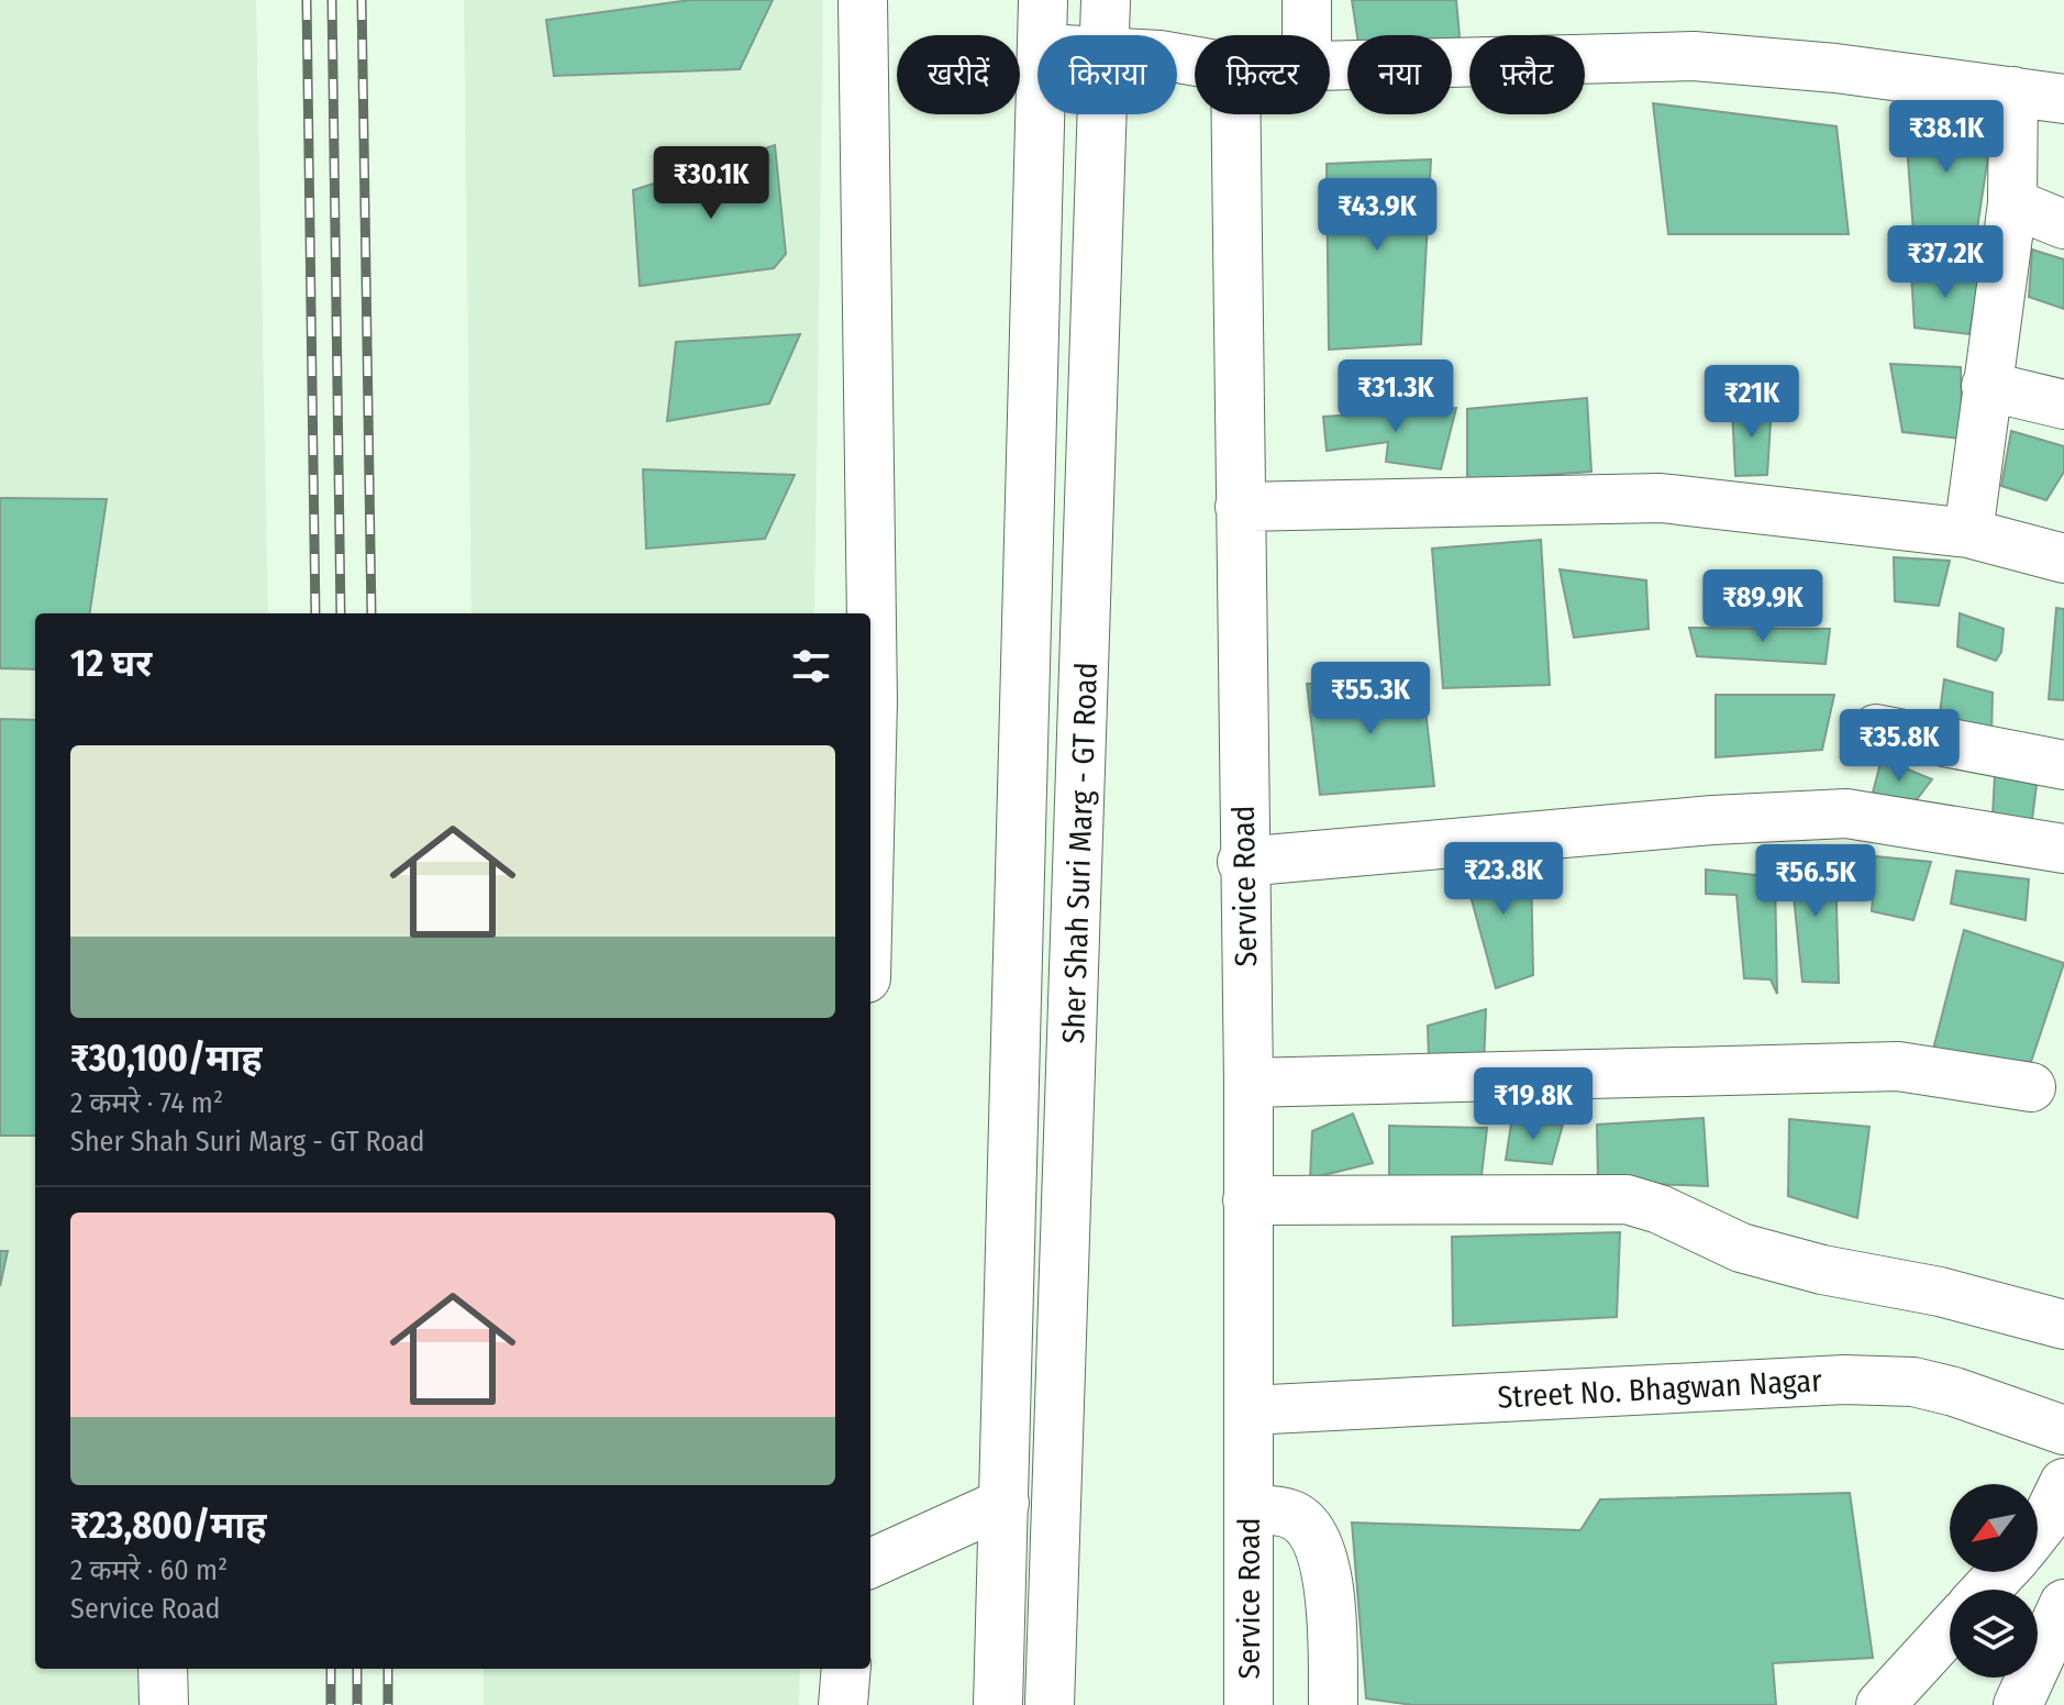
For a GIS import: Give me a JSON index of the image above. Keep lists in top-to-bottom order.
{
  "streets": {
    "street": ["Sher Shah Suri Marg - GT Road", "Service Road", "Street No. Bhagwan Nagar"]
  },
  "crossings": [
    ["Service Road", "Street No. Bhagwan Nagar"]
  ],
  "north": "bottom left",
  "page": {
    "chip": [
      "खरीदें",
      "किराया",
      "फ़िल्टर",
      "नया",
      "फ़्लैट"
    ],
    "price": [
      "₹38.1K",
      "₹30.1K",
      "₹43.9K",
      "₹37.2K",
      "₹31.3K",
      "₹21K",
      "₹89.9K",
      "₹55.3K",
      "₹35.8K",
      "₹23.8K",
      "₹56.5K",
      "₹19.8K"
    ],
    "heading": "12 घर",
    "list": [
      {
        "name": "₹30,100/माह",
        "note": "2 कमरे · 74 m² · Sher Shah Suri Marg - GT Road"
      },
      {
        "name": "₹23,800/माह",
        "note": "2 कमरे · 60 m² · Service Road"
      }
    ]
  }
}
